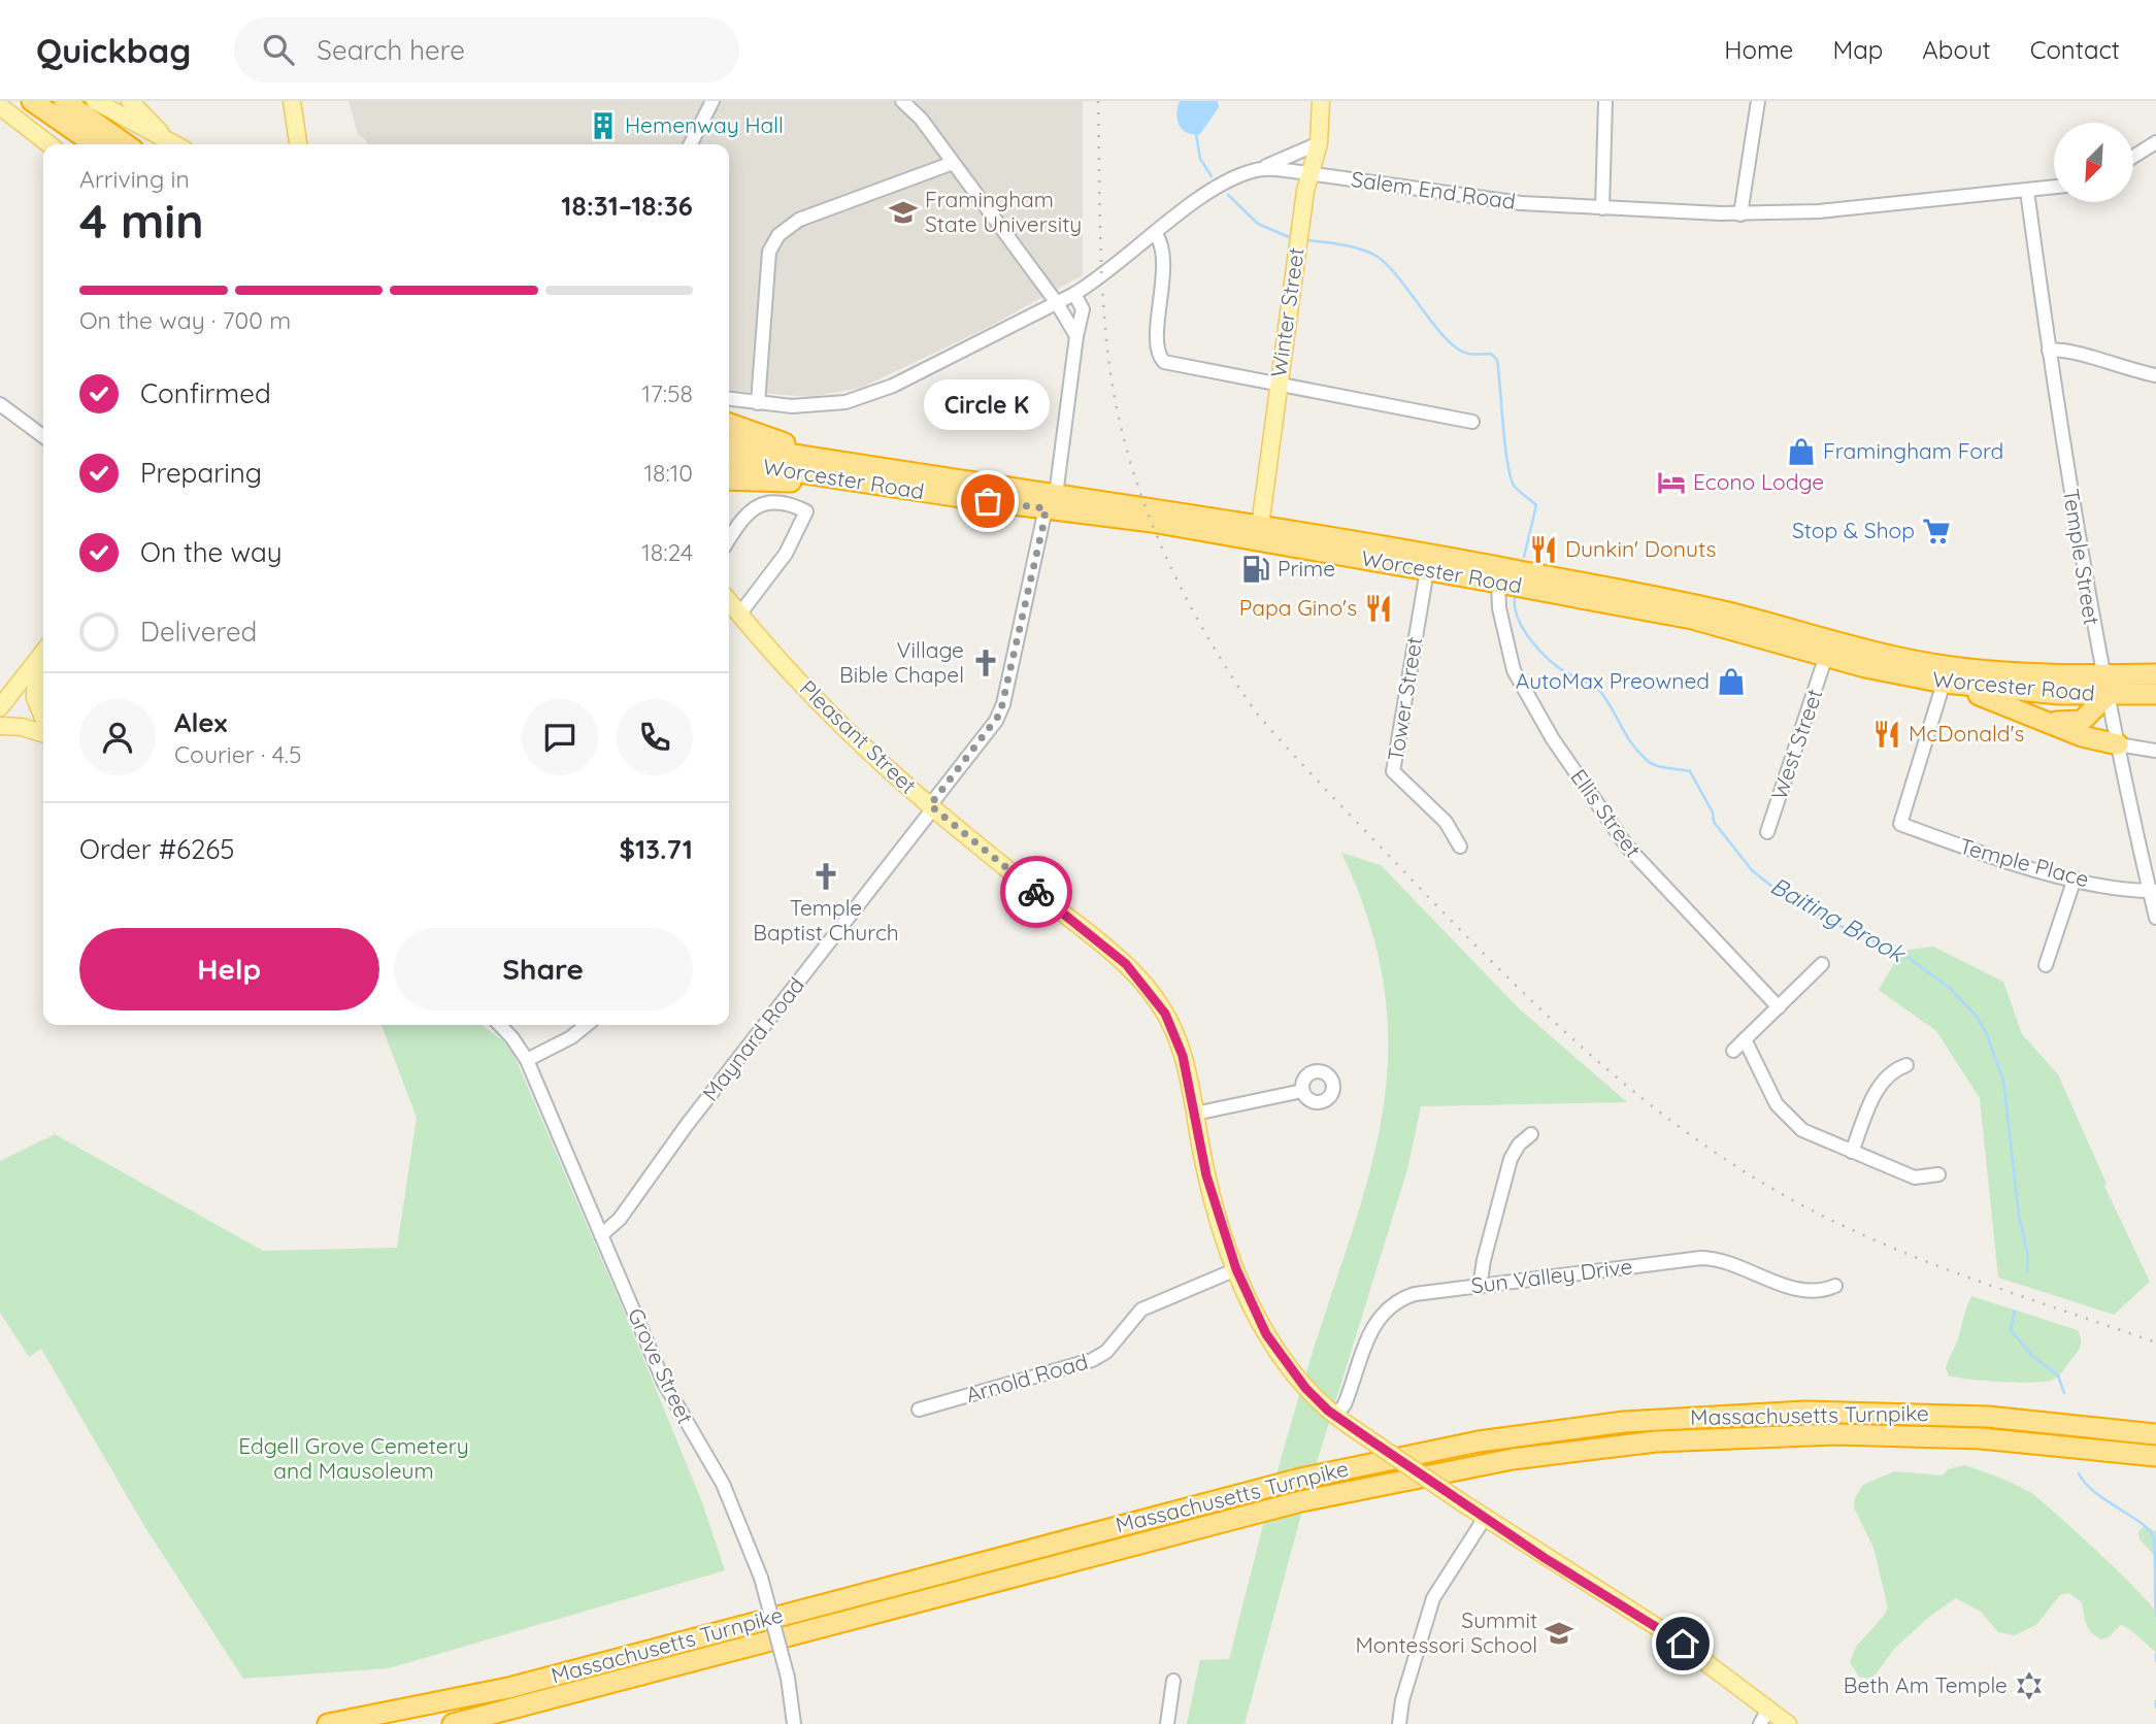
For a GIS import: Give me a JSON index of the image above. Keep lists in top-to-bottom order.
{
  "streets": {
    "highway": ["Worcester Road", "Massachusetts Turnpike"],
    "main road": ["Winter Street", "Pleasant Street"],
    "street": [
      "Salem End Road",
      "Temple Street",
      "Tower Street",
      "West Street",
      "Ellis Street",
      "Temple Place",
      "Maynard Road",
      "Sun Valley Drive",
      "Grove Street",
      "Arnold Road"
    ]
  },
  "crossings": [
    ["Salem End Road", "Winter Street"],
    ["Salem End Road", "Temple Street"],
    ["Salem End Road", "Maynard Road"],
    ["Winter Street", "Worcester Road"],
    ["Worcester Road", "Temple Street"],
    ["Worcester Road", "Tower Street"],
    ["Worcester Road", "West Street"],
    ["Worcester Road", "Ellis Street"],
    ["Worcester Road", "Temple Place"],
    ["Worcester Road", "Maynard Road"],
    ["Temple Street", "Temple Place"],
    ["Pleasant Street", "Maynard Road"],
    ["Pleasant Street", "Sun Valley Drive"],
    ["Pleasant Street", "Arnold Road"],
    ["Maynard Road", "Grove Street"]
  ],
  "water": ["Baiting Brook"],
  "parks": ["Edgell Grove Cemetery and Mausoleum"],
  "places": {
    "building": ["Hemenway Hall"],
    "school or university": ["Framingham State University", "Summit Montessori School"],
    "shop": ["Framingham Ford", "AutoMax Preowned"],
    "hotel": ["Econo Lodge"],
    "other": ["Circle K"],
    "supermarket": ["Stop & Shop"],
    "restaurant": ["Dunkin' Donuts", "Papa Gino's", "McDonald's"],
    "fuel station": ["Prime"],
    "church": ["Village Bible Chapel", "Temple Baptist Church"],
    "synagogue": ["Beth Am Temple"]
  },
  "north": "bottom left",
  "page": {
    "header": "Quickbag",
    "search": "Search here",
    "nav": [
      "Home",
      "Map",
      "About",
      "Contact"
    ],
    "heading": ["4 min", "Arriving in", "18:31–18:36"],
    "panel": [
      "Alex",
      "Courier · 4.5",
      "Order #6265",
      "$13.71"
    ],
    "bar": "On the way · 700 m",
    "list": [
      ["Confirmed", "17:58"],
      ["Preparing", "18:10"],
      ["On the way", "18:24"],
      "Delivered"
    ],
    "bubble": "Circle K",
    "buttons": ["Help", "Share"]
  }
}
